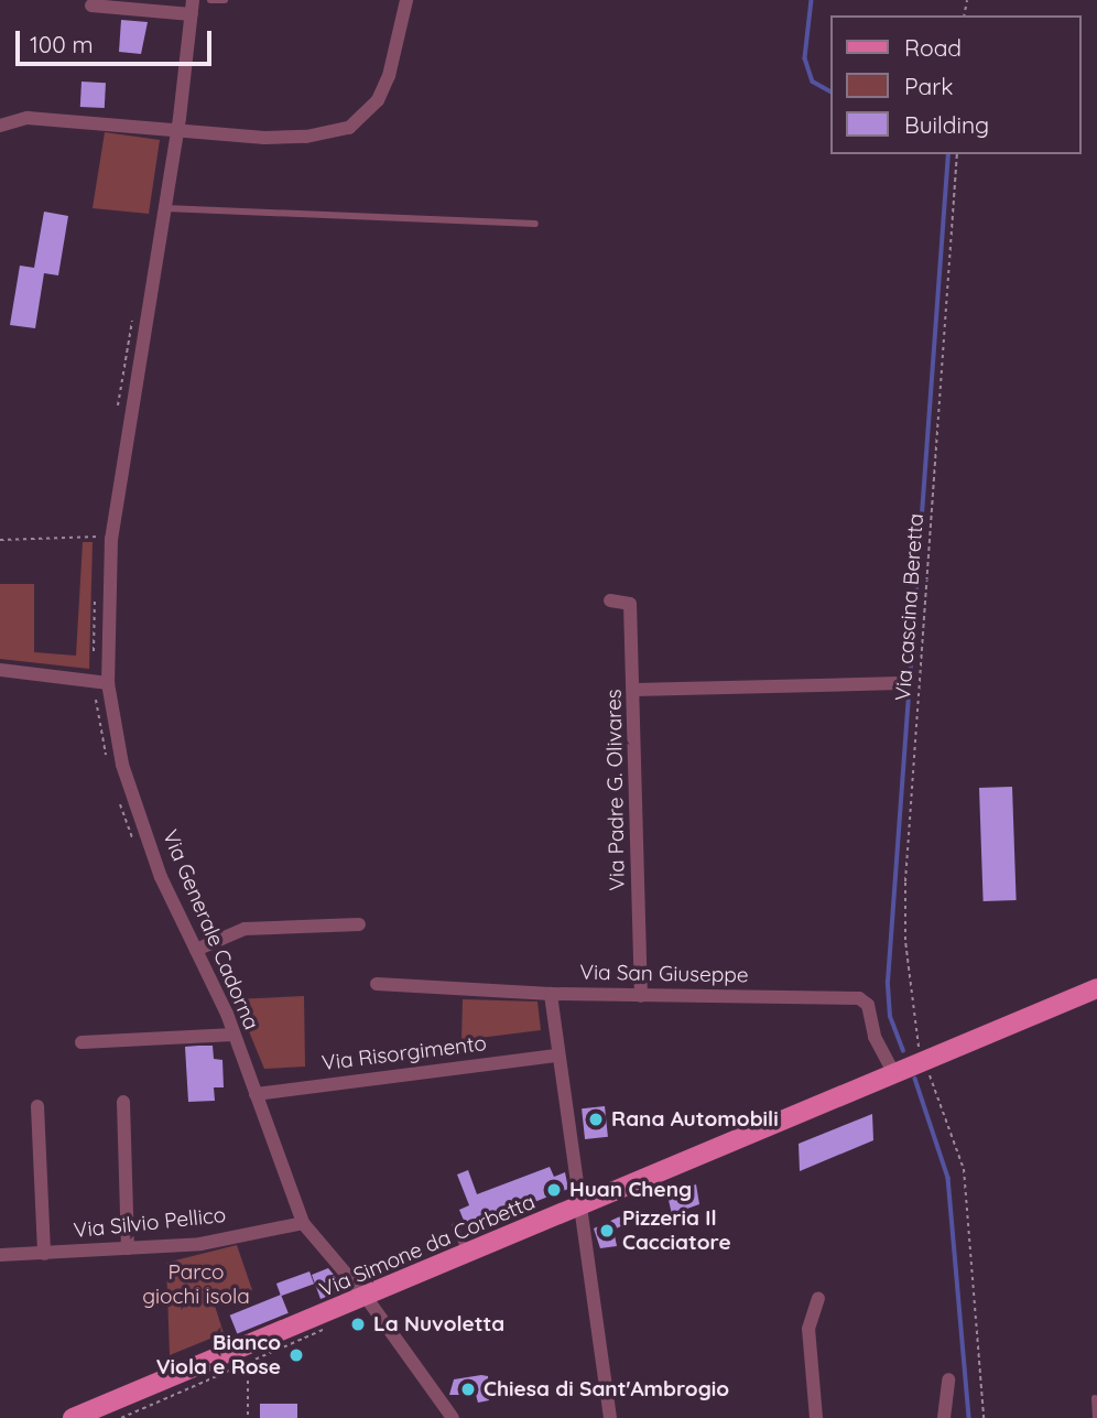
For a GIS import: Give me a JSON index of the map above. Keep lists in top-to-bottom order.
{
  "streets": {
    "main road": ["Via Simone da Corbetta"],
    "street": [
      "Via Padre G. Olivares",
      "Via Generale Cadorna",
      "Via San Giuseppe",
      "Via Risorgimento",
      "Via Silvio Pellico"
    ],
    "path": ["Via cascina Beretta"]
  },
  "crossings": [
    ["Via cascina Beretta", "Via Simone da Corbetta"],
    ["Via Padre G. Olivares", "Via San Giuseppe"],
    ["Via Generale Cadorna", "Via Risorgimento"],
    ["Via Generale Cadorna", "Via Silvio Pellico"],
    ["Via Generale Cadorna", "Via Simone da Corbetta"],
    ["Via San Giuseppe", "Via Risorgimento"],
    ["Via San Giuseppe", "Via Simone da Corbetta"]
  ],
  "parks": ["Parco giochi isola"],
  "places": [
    "Rana Automobili",
    "Huan Cheng",
    "Pizzeria Il Cacciatore",
    "La Nuvoletta",
    "Bianco Viola e Rose",
    "Chiesa di Sant'Ambrogio"
  ],
  "legend": ["Road", "Park", "Building"],
  "scale_bar": "100 m"
}
